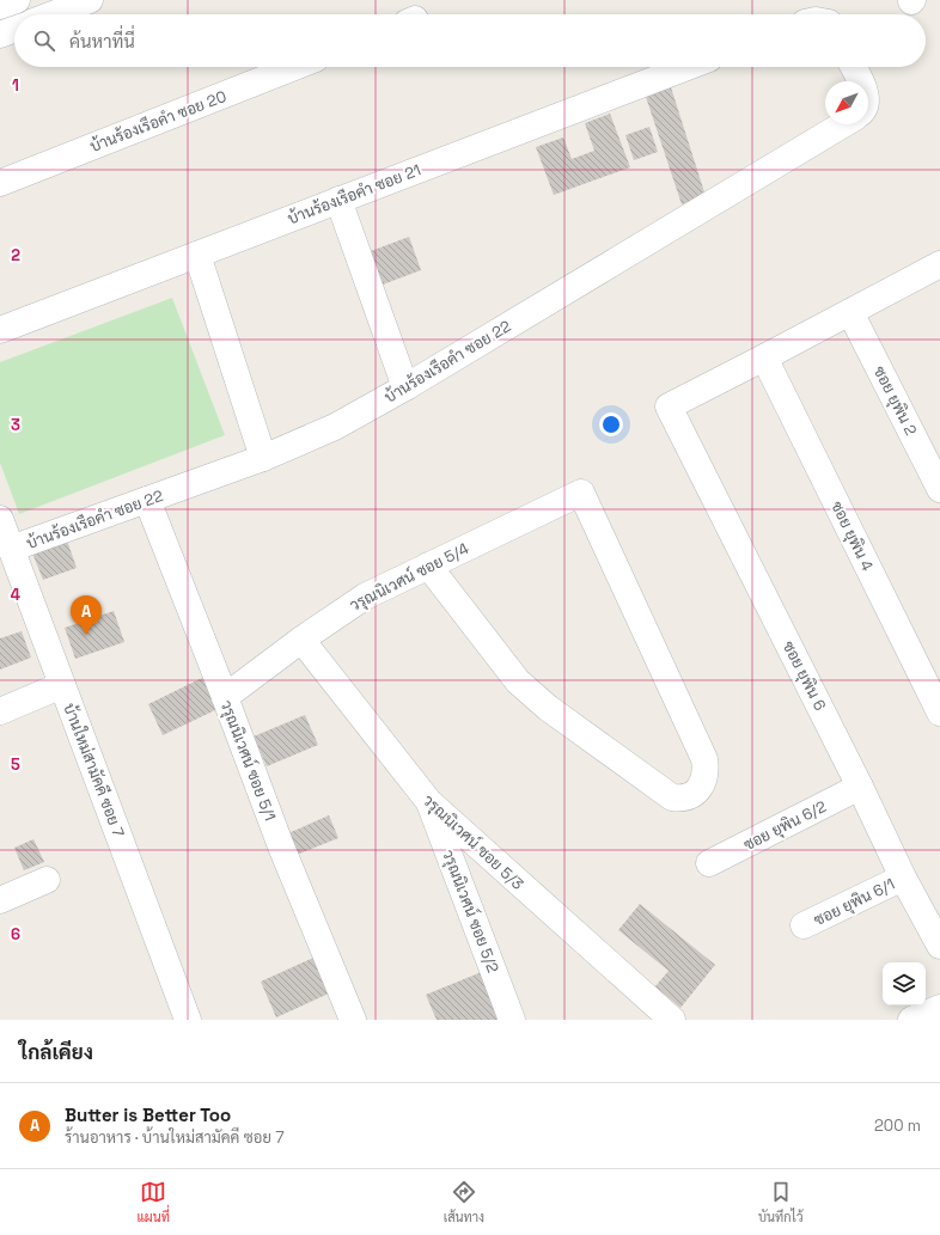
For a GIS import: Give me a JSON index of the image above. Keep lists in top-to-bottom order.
{
  "streets": {
    "street": [
      "บ้านร้องเรือคำ ซอย 20",
      "บ้านร้องเรือคำ ซอย 21",
      "บ้านร้องเรือคำ ซอย 22",
      "ซอย ยุพิน 2",
      "ซอย ยุพิน 4",
      "วรุณนิเวศน์ ซอย 5/4",
      "ซอย ยุพิน 6",
      "วรุณนิเวศน์ ซอย 5/1",
      "บ้านใหม่สามัคคี ซอย 7",
      "ซอย ยุพิน 6/2",
      "วรุณนิเวศน์ ซอย 5/3",
      "ซอย ยุพิน 6/1",
      "วรุณนิเวศน์ ซอย 5/2"
    ]
  },
  "crossings": [
    ["บ้านร้องเรือคำ ซอย 22", "วรุณนิเวศน์ ซอย 5/1"],
    ["บ้านร้องเรือคำ ซอย 22", "บ้านใหม่สามัคคี ซอย 7"],
    ["ซอย ยุพิน 4", "ซอย ยุพิน 6"],
    ["วรุณนิเวศน์ ซอย 5/4", "วรุณนิเวศน์ ซอย 5/1"],
    ["วรุณนิเวศน์ ซอย 5/4", "วรุณนิเวศน์ ซอย 5/3"],
    ["ซอย ยุพิน 6", "ซอย ยุพิน 6/2"],
    ["ซอย ยุพิน 6", "ซอย ยุพิน 6/1"],
    ["วรุณนิเวศน์ ซอย 5/3", "วรุณนิเวศน์ ซอย 5/2"]
  ],
  "north": "bottom left",
  "page": {
    "search": "ค้นหาที่นี่",
    "pins": "A",
    "heading": "ใกล้เคียง",
    "list": [
      {
        "mark": "A",
        "name": "Butter is Better Too",
        "note": "ร้านอาหาร · บ้านใหม่สามัคคี ซอย 7",
        "value": "200 m"
      }
    ],
    "nav": ["แผนที่", "เส้นทาง", "บันทึกไว้"]
  },
  "grid": {
    "rows": [
      "1",
      "2",
      "3",
      "4",
      "5",
      "6"
    ]
  }
}
